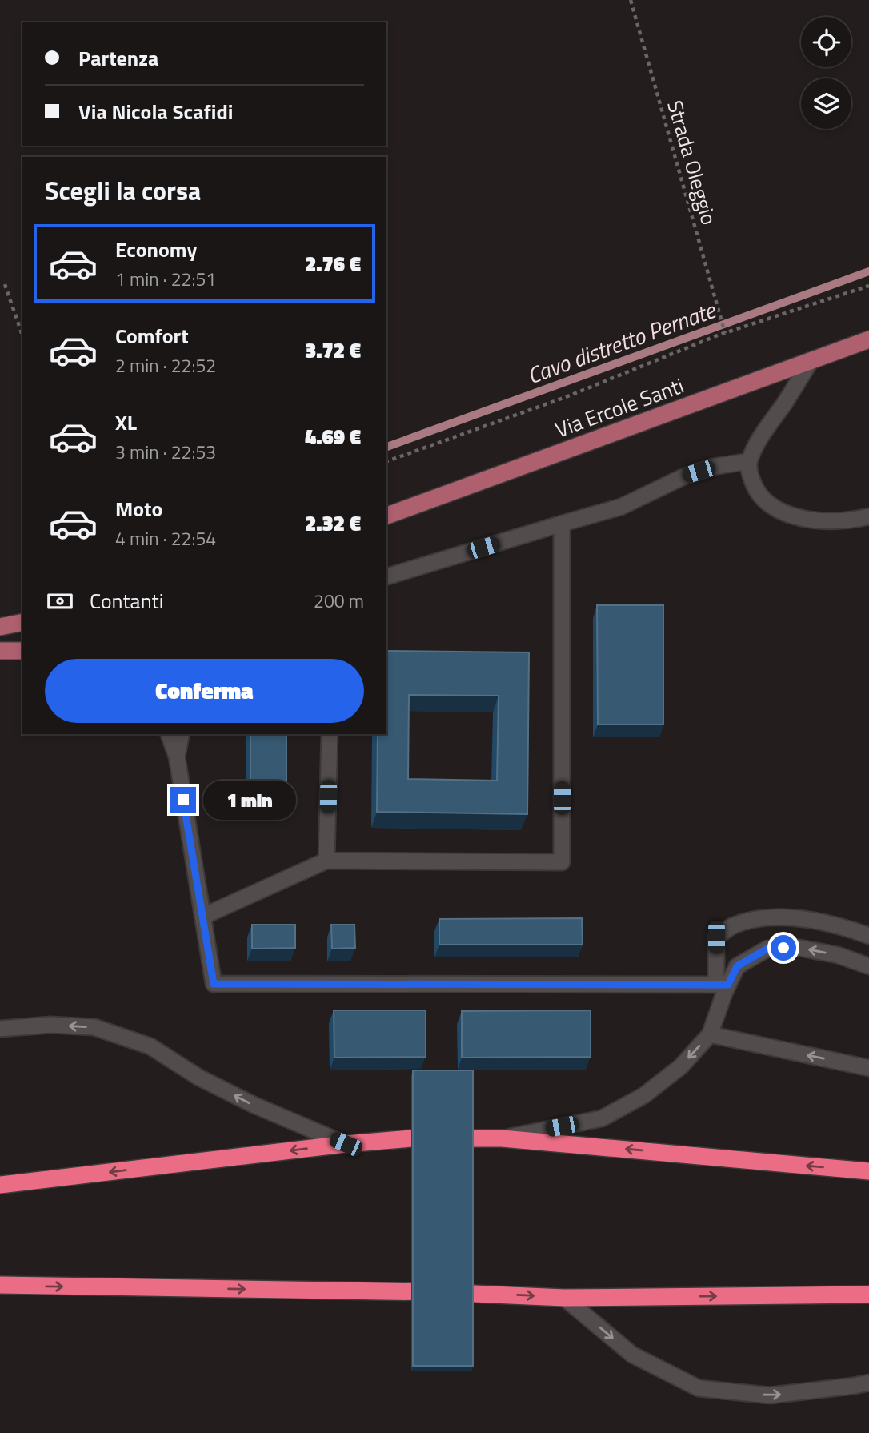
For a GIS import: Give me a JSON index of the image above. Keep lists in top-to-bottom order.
{
  "streets": {
    "main road": ["Via Ercole Santi"],
    "path": ["Strada Oleggio"]
  },
  "water": ["Cavo distretto Pernate"],
  "page": {
    "banner": ["Partenza", "Via Nicola Scafidi"],
    "heading": "Scegli la corsa",
    "list": [
      {
        "name": "Economy",
        "note": "1 min · 22:51",
        "value": "2.76 €"
      },
      {
        "name": "Comfort",
        "note": "2 min · 22:52",
        "value": "3.72 €"
      },
      {
        "name": "XL",
        "note": "3 min · 22:53",
        "value": "4.69 €"
      },
      {
        "name": "Moto",
        "note": "4 min · 22:54",
        "value": "2.32 €"
      }
    ],
    "pay": ["Contanti", "200 m"],
    "buttons": "Conferma",
    "bubble": "1 min"
  }
}
